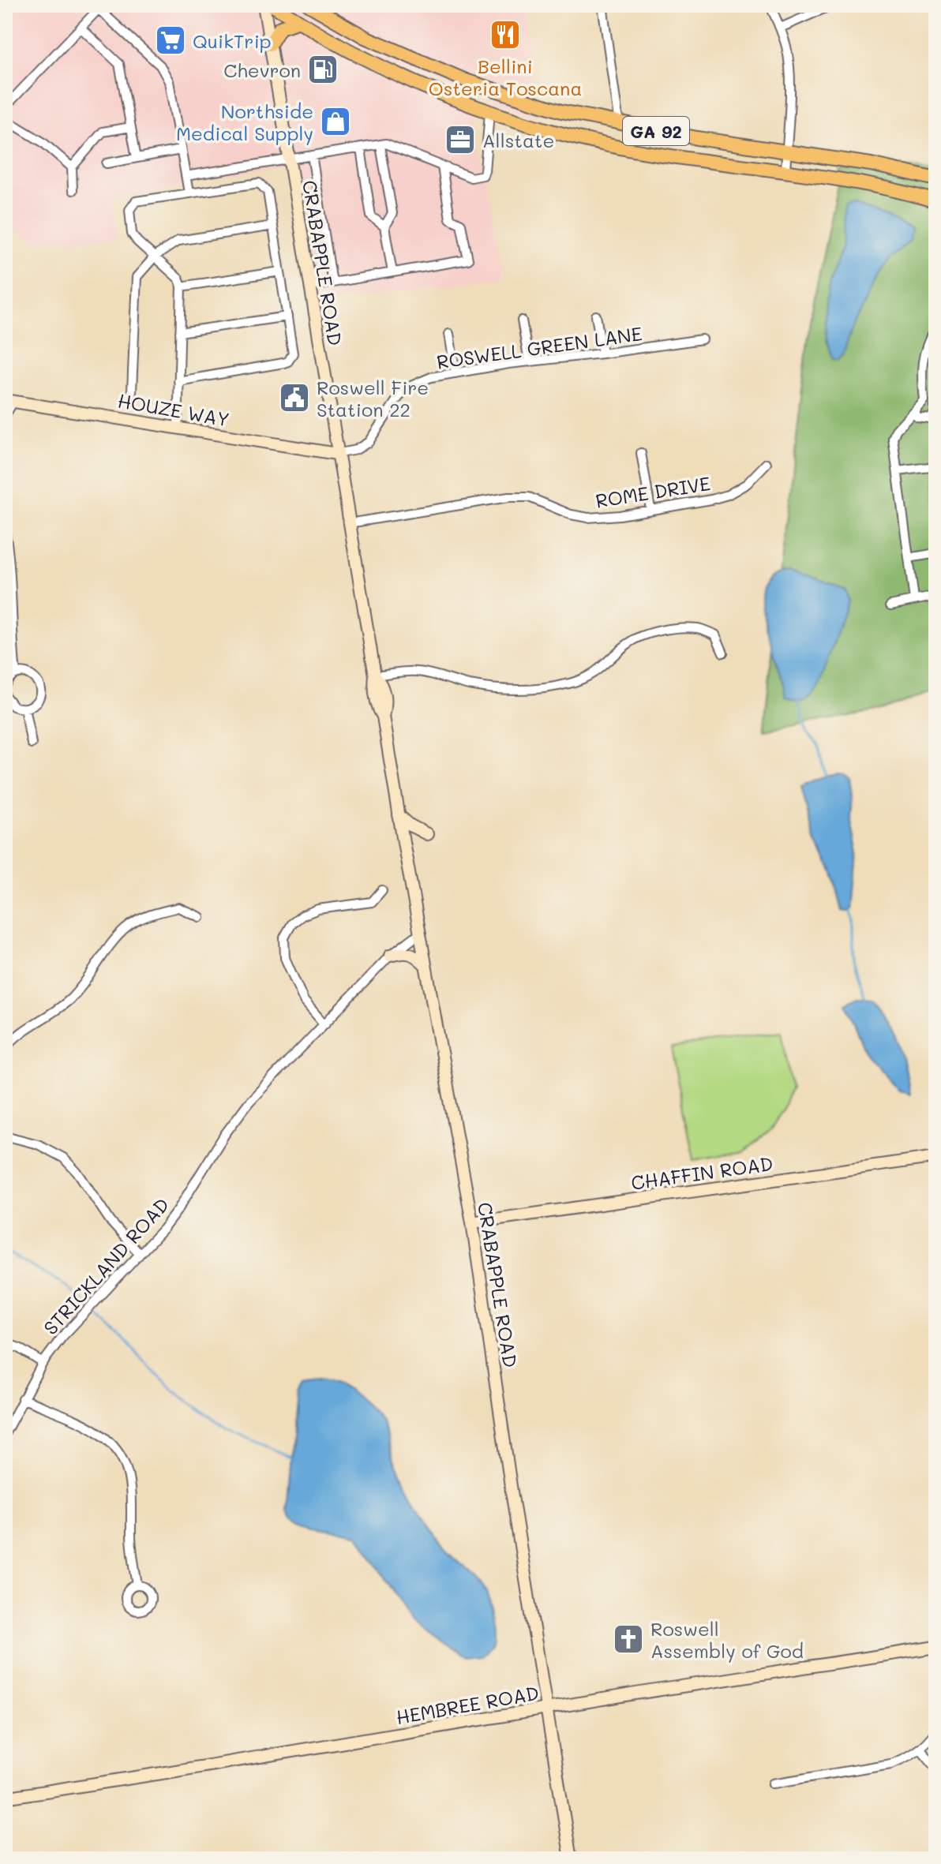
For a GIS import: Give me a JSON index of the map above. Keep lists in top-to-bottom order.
{
  "streets": {
    "main road": ["GA 92"],
    "street": [
      "CRABAPPLE ROAD",
      "ROSWELL GREEN LANE",
      "HOUZE WAY",
      "ROME DRIVE",
      "CHAFFIN ROAD",
      "STRICKLAND ROAD",
      "HEMBREE ROAD"
    ]
  },
  "crossings": [
    ["CRABAPPLE ROAD", "ROSWELL GREEN LANE"],
    ["CRABAPPLE ROAD", "HOUZE WAY"],
    ["CRABAPPLE ROAD", "ROME DRIVE"],
    ["CRABAPPLE ROAD", "CHAFFIN ROAD"],
    ["CRABAPPLE ROAD", "STRICKLAND ROAD"],
    ["CRABAPPLE ROAD", "HEMBREE ROAD"],
    ["ROSWELL GREEN LANE", "HOUZE WAY"]
  ],
  "places": {
    "restaurant": ["Bellini Osteria Toscana"],
    "supermarket": ["QuikTrip"],
    "fuel station": ["Chevron"],
    "shop": ["Northside Medical Supply"],
    "office": ["Allstate"],
    "public building": ["Roswell Fire Station 22"],
    "church": ["Roswell Assembly of God"]
  }
}
